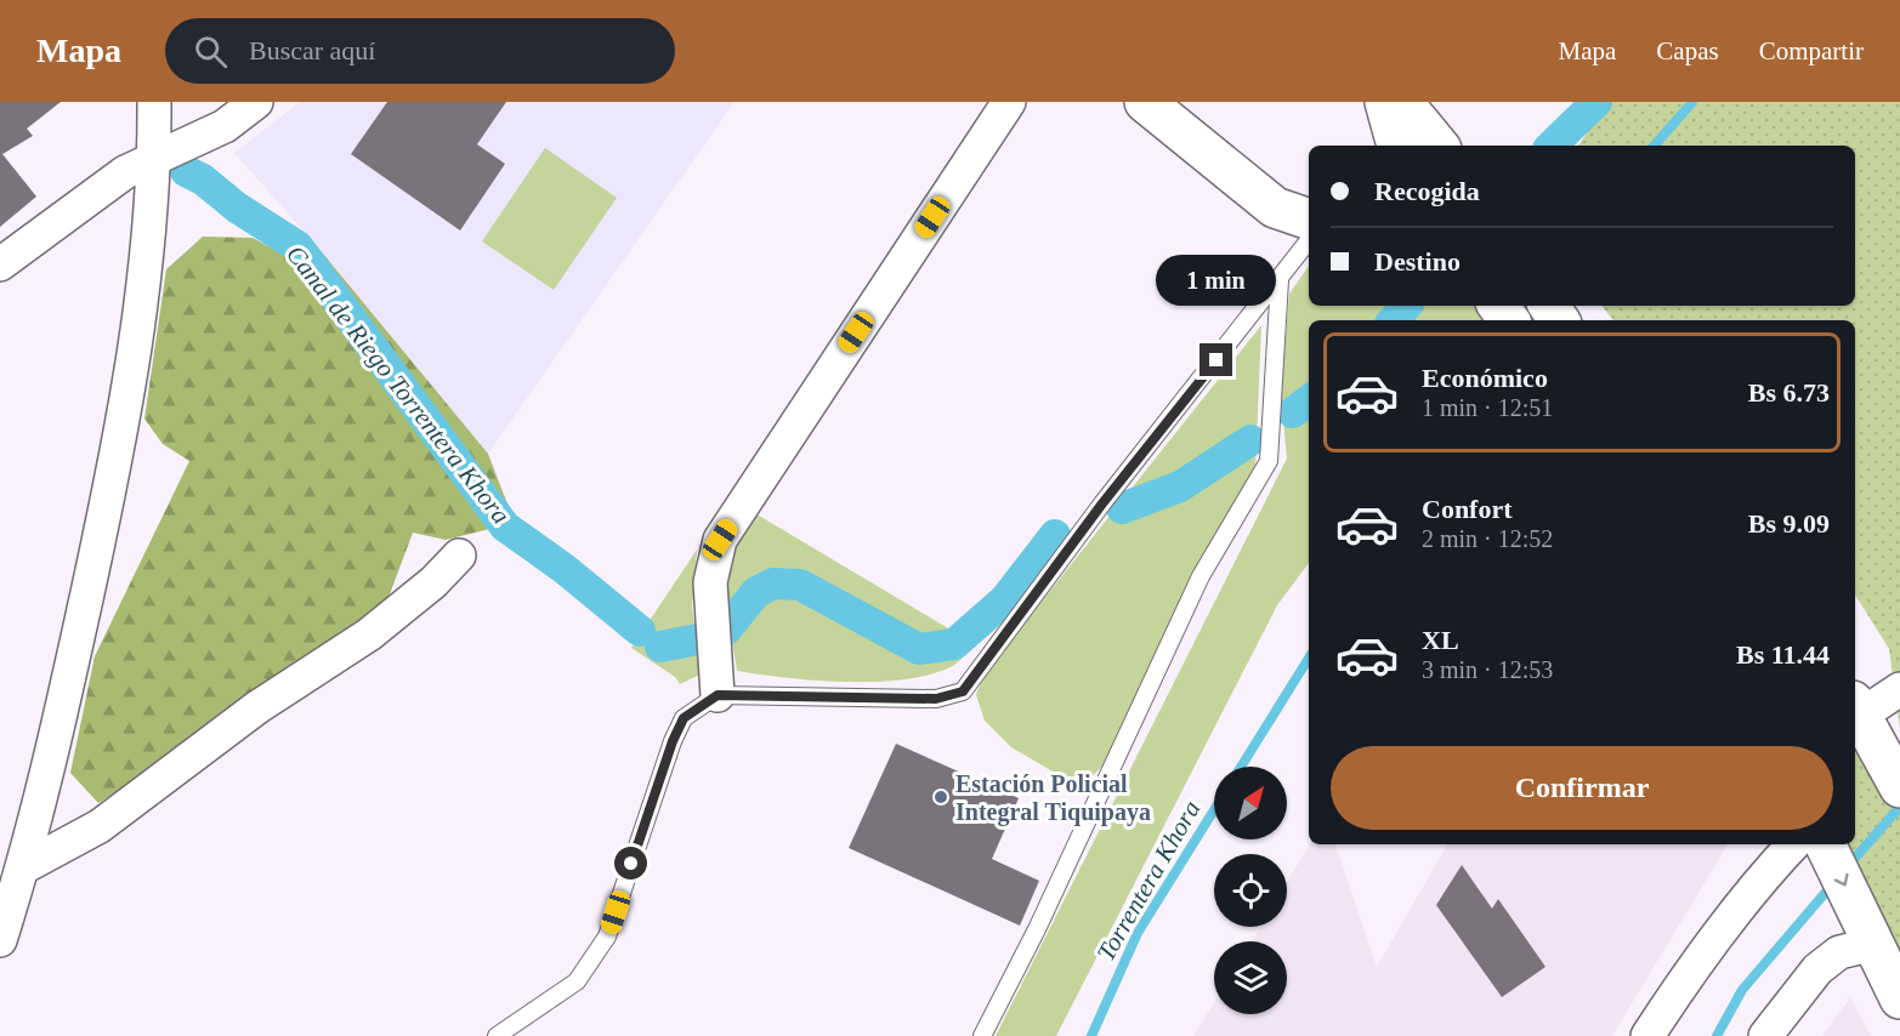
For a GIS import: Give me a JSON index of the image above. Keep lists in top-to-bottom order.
{
  "water": ["Canal de Riego Torrentera Khora", "Torrentera Khora"],
  "places": ["Estación Policial Integral Tiquipaya"],
  "north": "top right",
  "page": {
    "header": "Mapa",
    "search": "Buscar aquí",
    "nav": ["Mapa", "Capas", "Compartir"],
    "banner": ["Recogida", "Destino"],
    "bubble": "1 min",
    "list": [
      {
        "name": "Económico",
        "note": "1 min · 12:51",
        "value": "Bs 6.73"
      },
      {
        "name": "Confort",
        "note": "2 min · 12:52",
        "value": "Bs 9.09"
      },
      {
        "name": "XL",
        "note": "3 min · 12:53",
        "value": "Bs 11.44"
      }
    ],
    "buttons": "Confirmar"
  }
}
